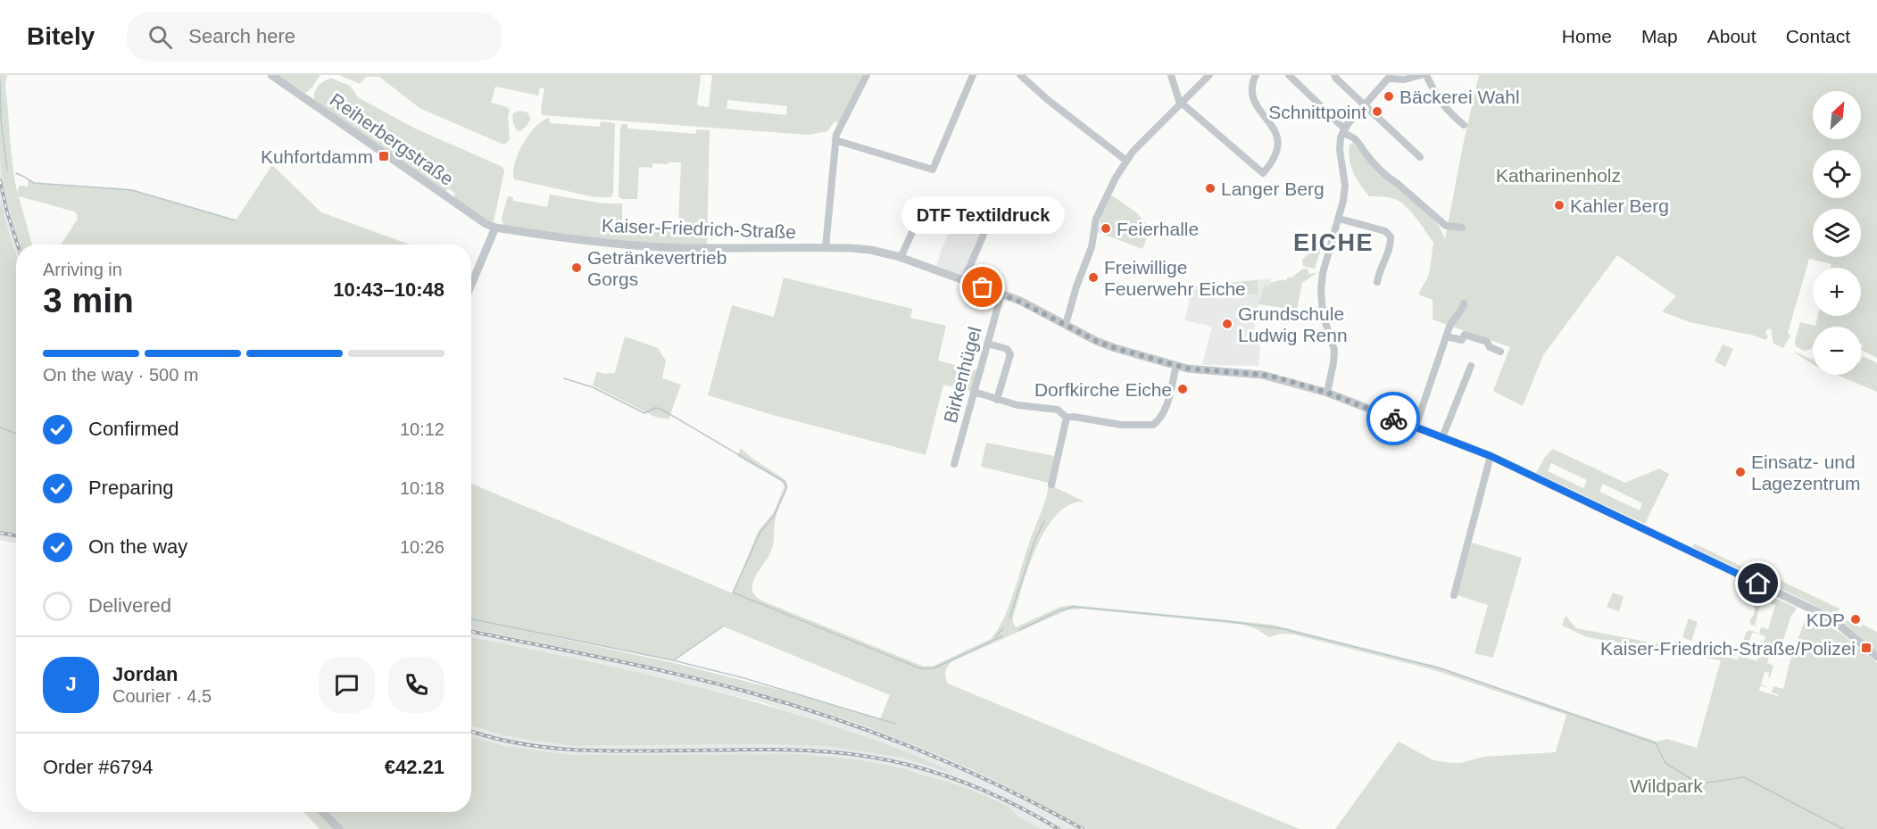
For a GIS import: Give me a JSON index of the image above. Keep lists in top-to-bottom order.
{
  "streets": {
    "street": ["Reiherbergstraße", "Kaiser-Friedrich-Straße", "Birkenhügel"]
  },
  "crossings": [
    ["Reiherbergstraße", "Kaiser-Friedrich-Straße"],
    ["Kaiser-Friedrich-Straße", "Birkenhügel"]
  ],
  "districts": ["EICHE"],
  "parks": ["Katharinenholz", "Wildpark"],
  "places": {
    "other": [
      "Bäckerei Wahl",
      "Schnittpoint",
      "Langer Berg",
      "Kahler Berg",
      "Feierhalle",
      "Getränkevertrieb Gorgs",
      "Freiwillige Feuerwehr Eiche",
      "DTF Textildruck",
      "Grundschule Ludwig Renn",
      "Dorfkirche Eiche",
      "Einsatz- und Lagezentrum",
      "KDP"
    ],
    "transit": ["Kuhfortdamm", "Kaiser-Friedrich-Straße/Polizei"]
  },
  "north": "top right",
  "page": {
    "header": "Bitely",
    "search": "Search here",
    "nav": [
      "Home",
      "Map",
      "About",
      "Contact"
    ],
    "map_buttons": ["+", "−"],
    "bubble": "DTF Textildruck",
    "heading": ["3 min", "Arriving in", "10:43–10:48"],
    "panel": [
      "Jordan",
      "Courier · 4.5",
      "Order #6794",
      "€42.21"
    ],
    "bar": "On the way · 500 m",
    "list": [
      ["Confirmed", "10:12"],
      ["Preparing", "10:18"],
      ["On the way", "10:26"],
      "Delivered"
    ],
    "round": "J"
  }
}
